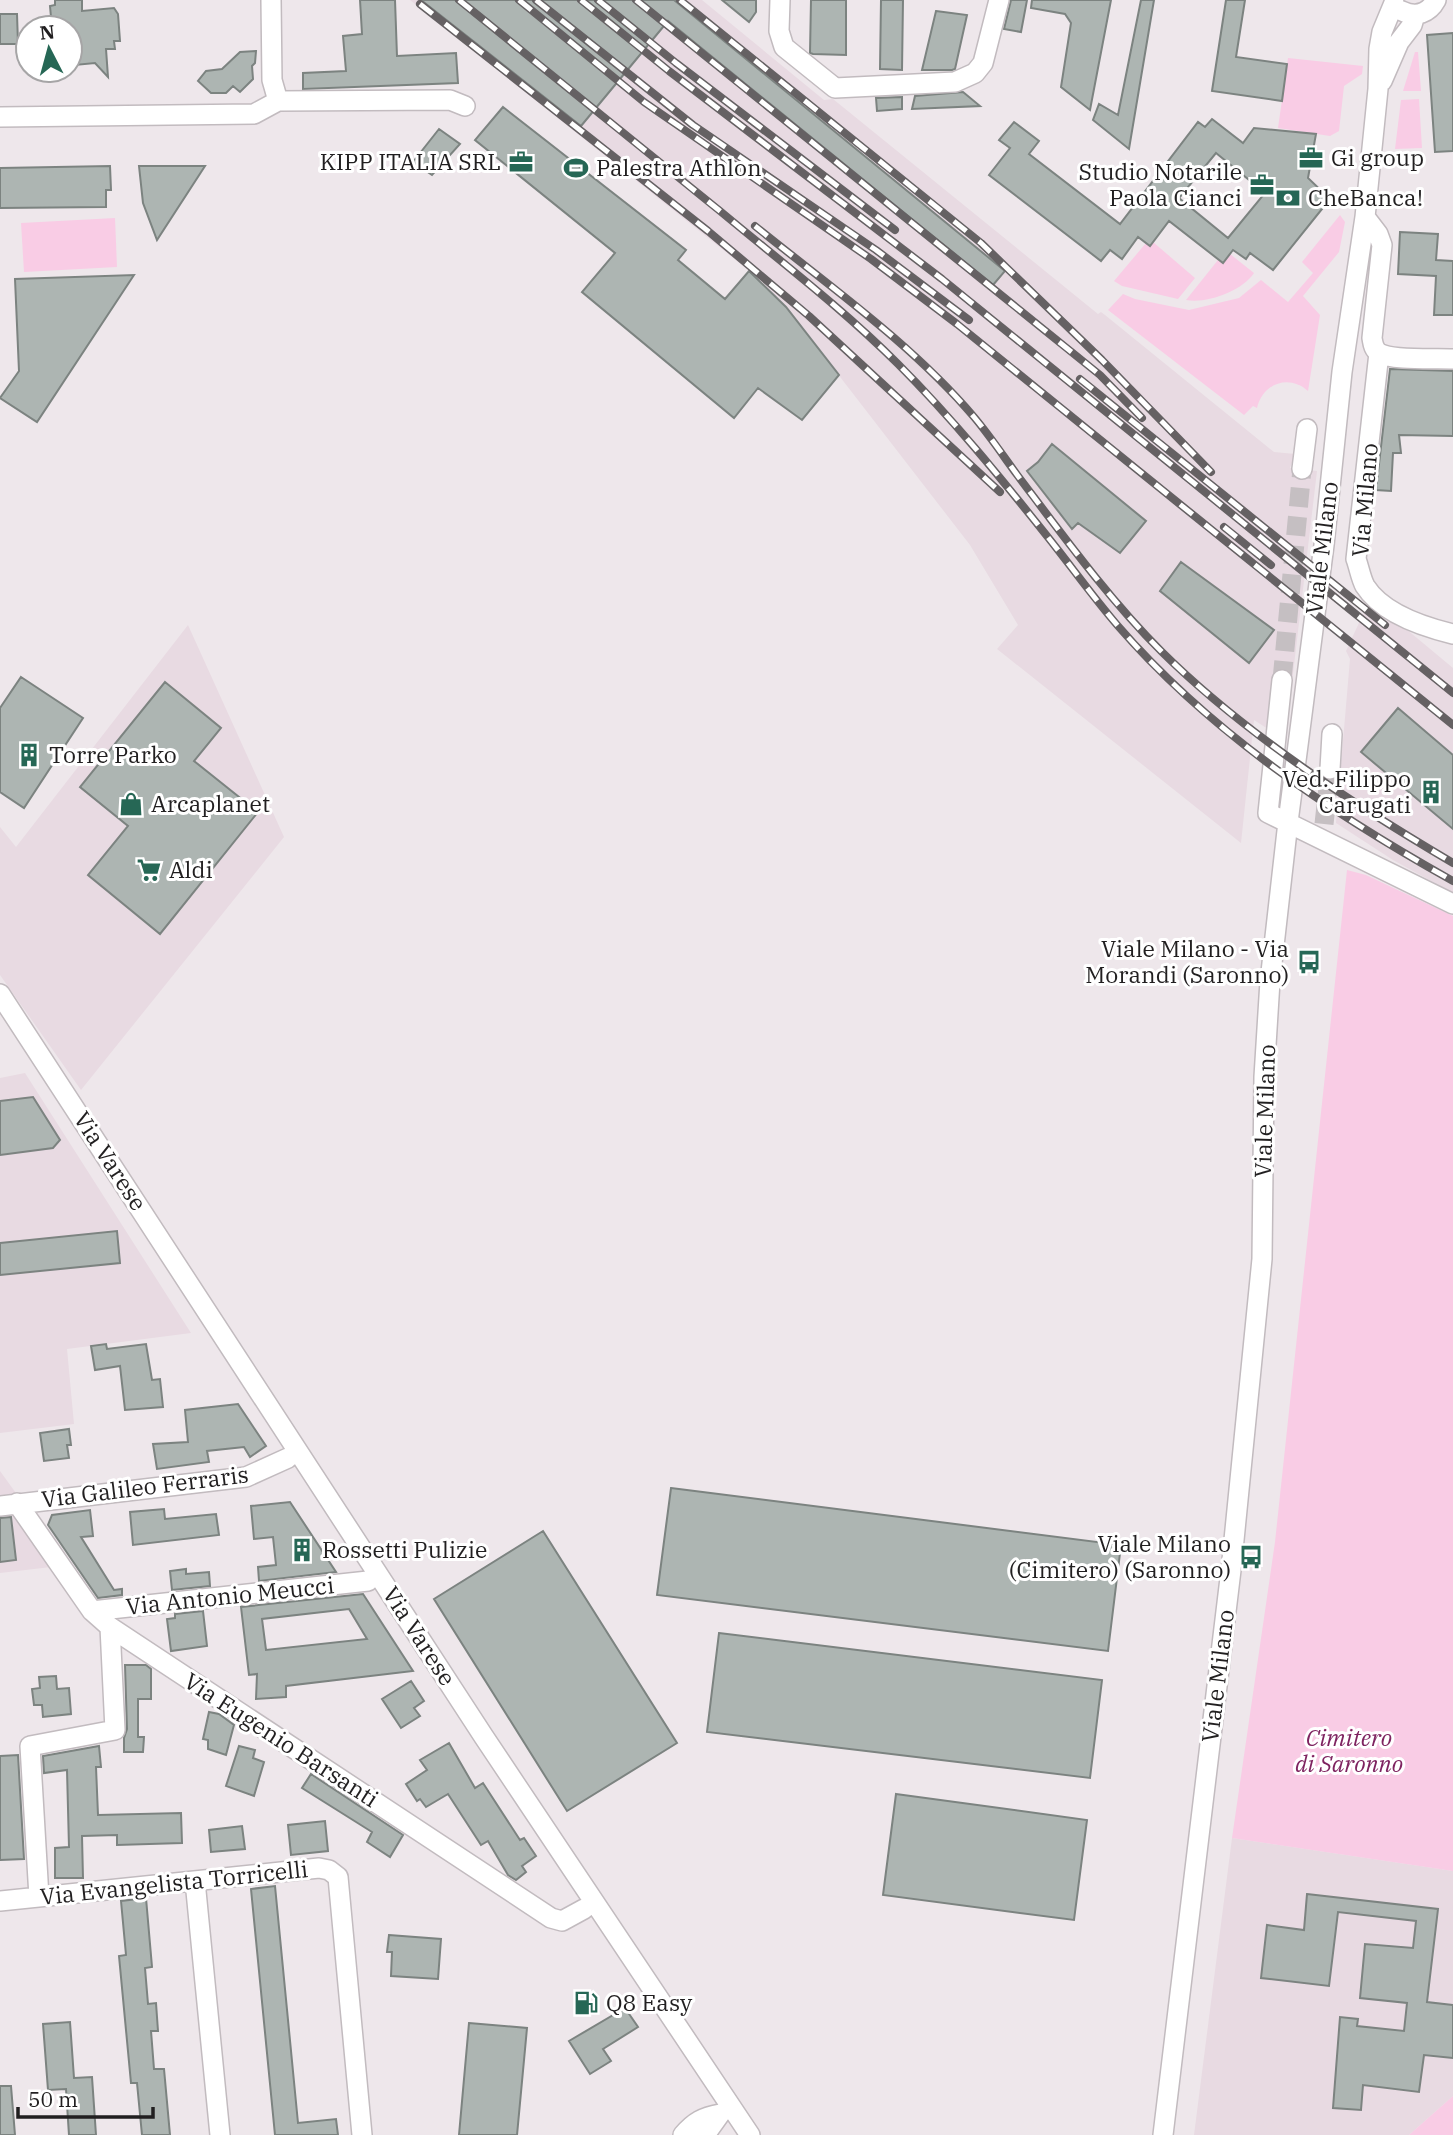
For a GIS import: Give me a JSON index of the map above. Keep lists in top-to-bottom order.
{
  "streets": {
    "street": [
      "Via Milano",
      "Viale Milano",
      "Via Varese",
      "Via Galileo Ferraris",
      "Via Antonio Meucci",
      "Via Eugenio Barsanti",
      "Via Evangelista Torricelli"
    ]
  },
  "crossings": [
    ["Via Milano", "Viale Milano"],
    ["Via Varese", "Via Galileo Ferraris"],
    ["Via Varese", "Via Antonio Meucci"],
    ["Via Varese", "Via Eugenio Barsanti"],
    ["Via Galileo Ferraris", "Via Eugenio Barsanti"],
    ["Via Antonio Meucci", "Via Eugenio Barsanti"]
  ],
  "parks": ["Cimitero di Saronno"],
  "places": {
    "office": ["Gi group", "KIPP ITALIA SRL", "Studio Notarile Paola Cianci"],
    "sports": ["Palestra Athlon"],
    "bank": ["CheBanca!"],
    "building": ["Torre Parko", "Ved. Filippo Carugati", "Rossetti Pulizie"],
    "shop": ["Arcaplanet"],
    "supermarket": ["Aldi"],
    "bus stop": ["Viale Milano - Via Morandi (Saronno)", "Viale Milano (Cimitero) (Saronno)"],
    "fuel station": ["Q8 Easy"]
  },
  "scale_bar": "50 m",
  "north": "top"
}
